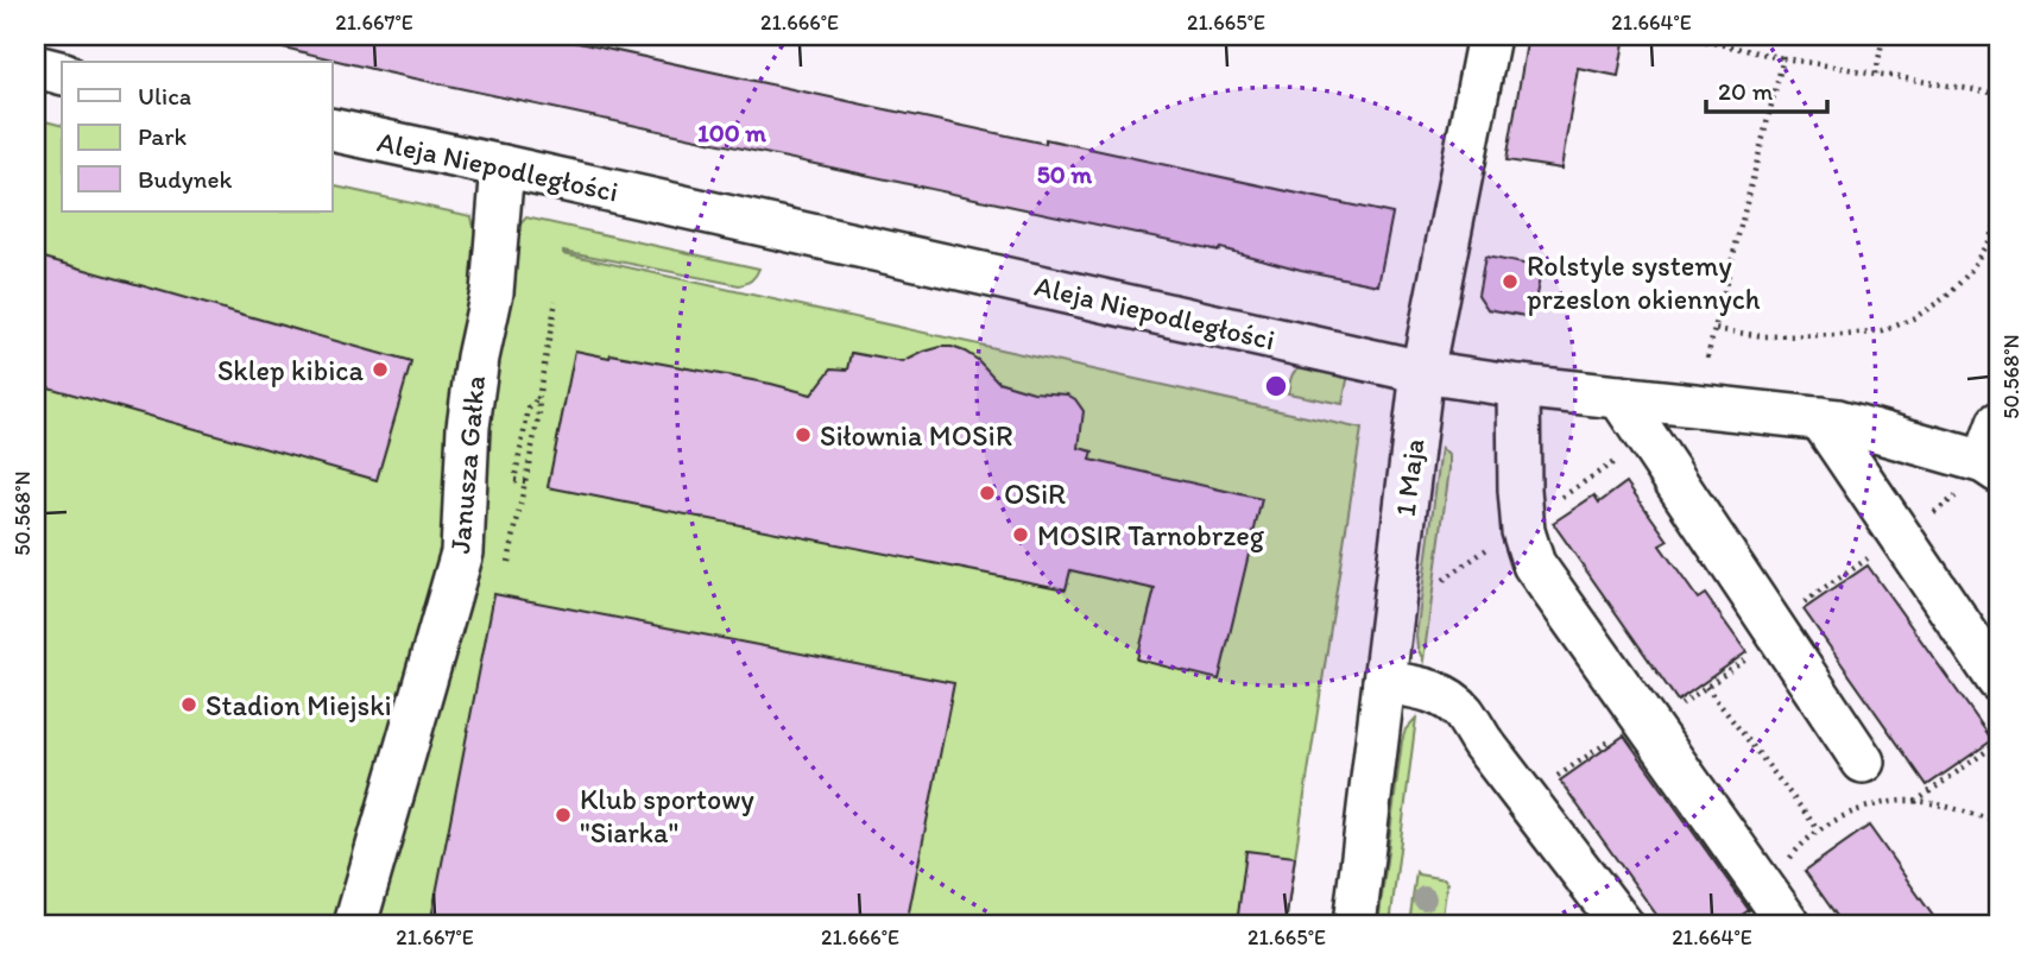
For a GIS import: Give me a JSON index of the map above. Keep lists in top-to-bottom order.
{
  "streets": {
    "street": ["Aleja Niepodległości", "Janusza Gałka", "1 Maja"]
  },
  "crossings": [
    ["Aleja Niepodległości", "Janusza Gałka"],
    ["Aleja Niepodległości", "1 Maja"]
  ],
  "places": [
    "Rolstyle systemy przeslon okiennych",
    "Sklep kibica",
    "Siłownia MOSiR",
    "OSiR",
    "MOSIR Tarnobrzeg",
    "Stadion Miejski",
    "Klub sportowy \"Siarka\""
  ],
  "legend": ["Ulica", "Park", "Budynek"],
  "scale_bar": "20 m",
  "coordinates": [
    "21.667°E",
    "21.666°E",
    "21.665°E",
    "21.664°E",
    "50.568°N"
  ],
  "rings": ["100 m", "50 m"]
}
